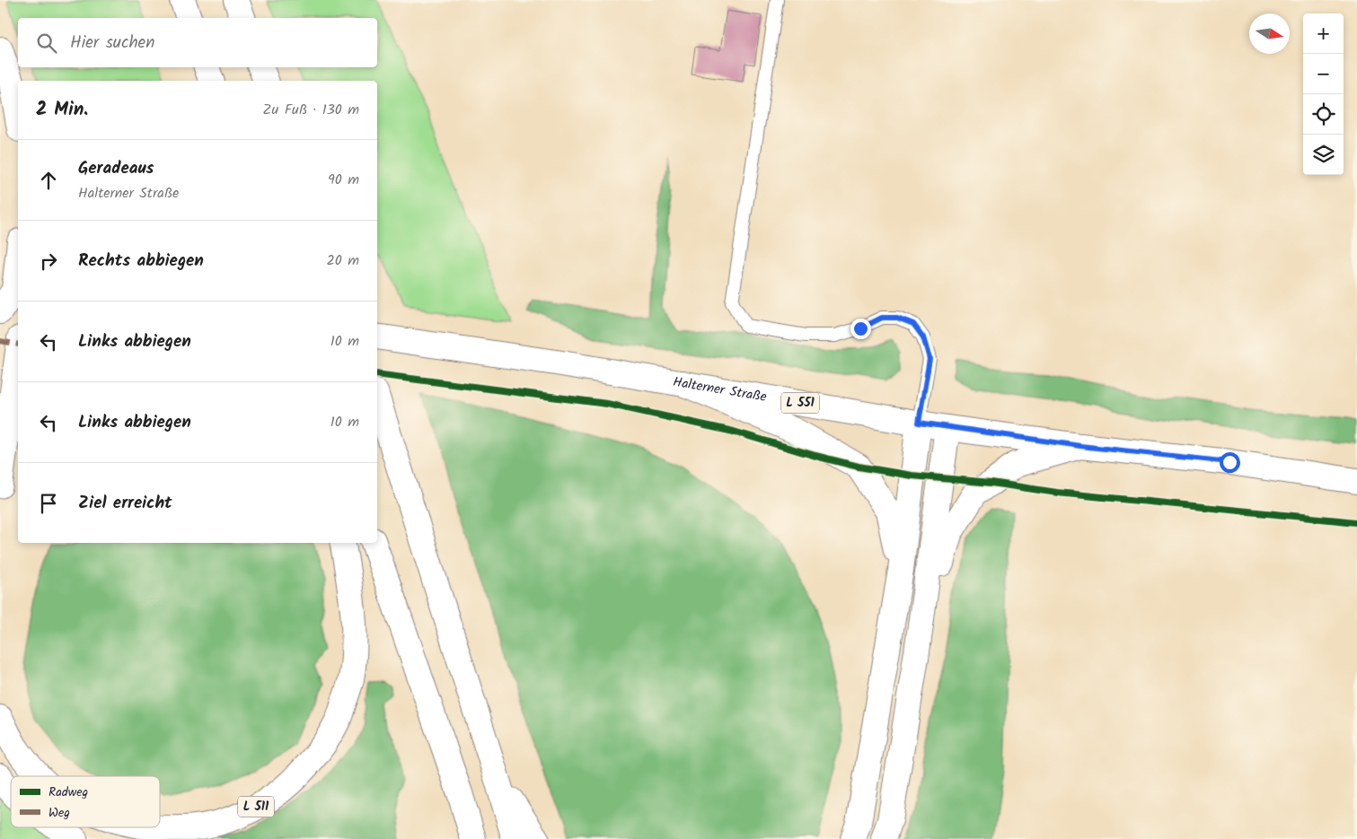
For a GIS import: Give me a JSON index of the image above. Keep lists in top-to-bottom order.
{
  "streets": {
    "main road": ["Halterner Straße", "L 551", "L 511"]
  },
  "legend": ["Radweg", "Weg"],
  "north": "right",
  "page": {
    "map_buttons": ["+", "−"],
    "search": "Hier suchen",
    "heading": ["2 Min.", "Zu Fuß · 130 m"],
    "list": [
      ["Geradeaus", "Halterner Straße", "90 m"],
      ["Rechts abbiegen", "20 m"],
      ["Links abbiegen", "10 m"],
      ["Links abbiegen", "10 m"],
      "Ziel erreicht"
    ]
  }
}
